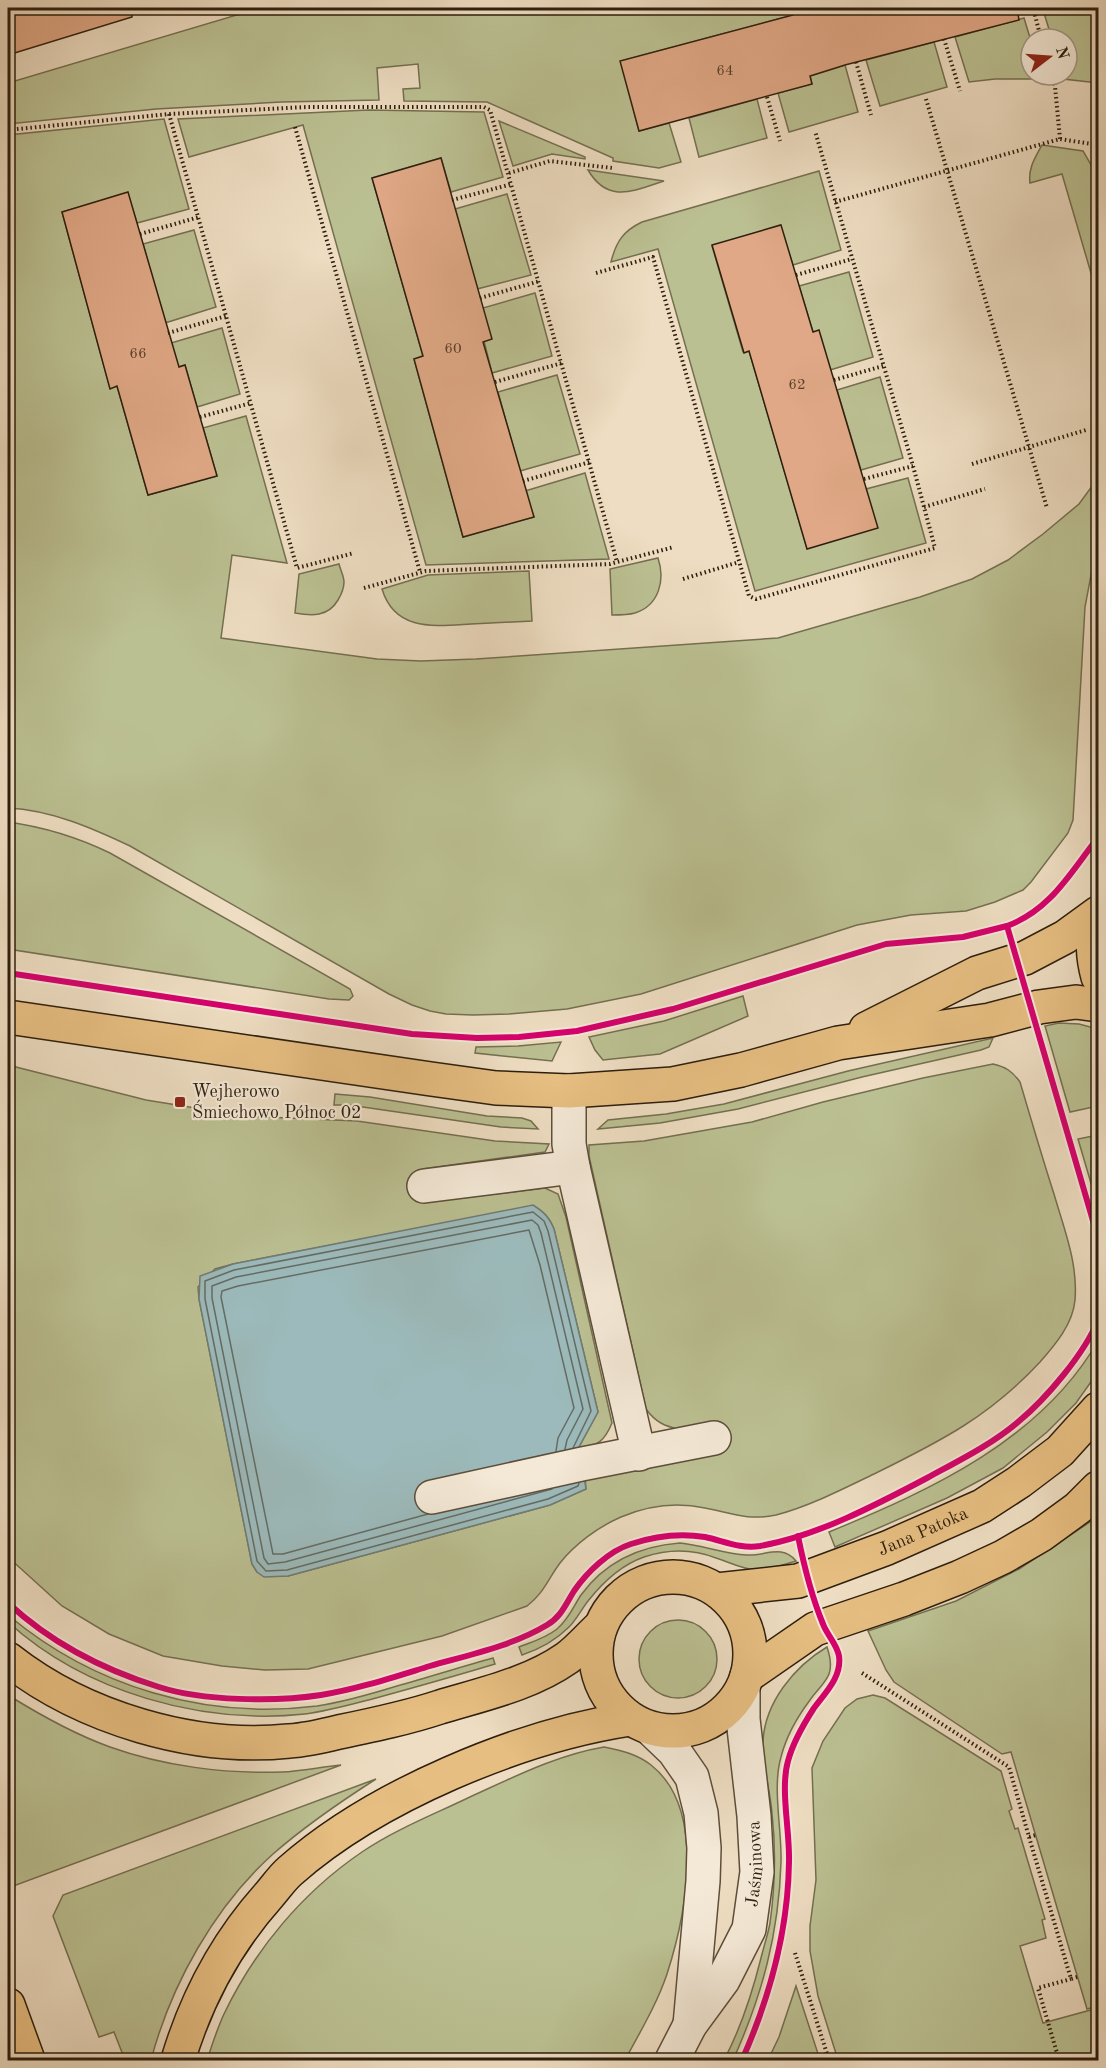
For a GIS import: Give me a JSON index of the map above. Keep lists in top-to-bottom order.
{
  "streets": {
    "main road": ["Jana Patoka"],
    "street": ["Jaśminowa"]
  },
  "crossings": [
    ["Jana Patoka", "Jaśminowa"]
  ],
  "places": {
    "transit": ["Wejherowo Śmiechowo Północ 02"]
  },
  "house_numbers": [
    "64",
    "60",
    "66",
    "62"
  ],
  "north": "right"
}
